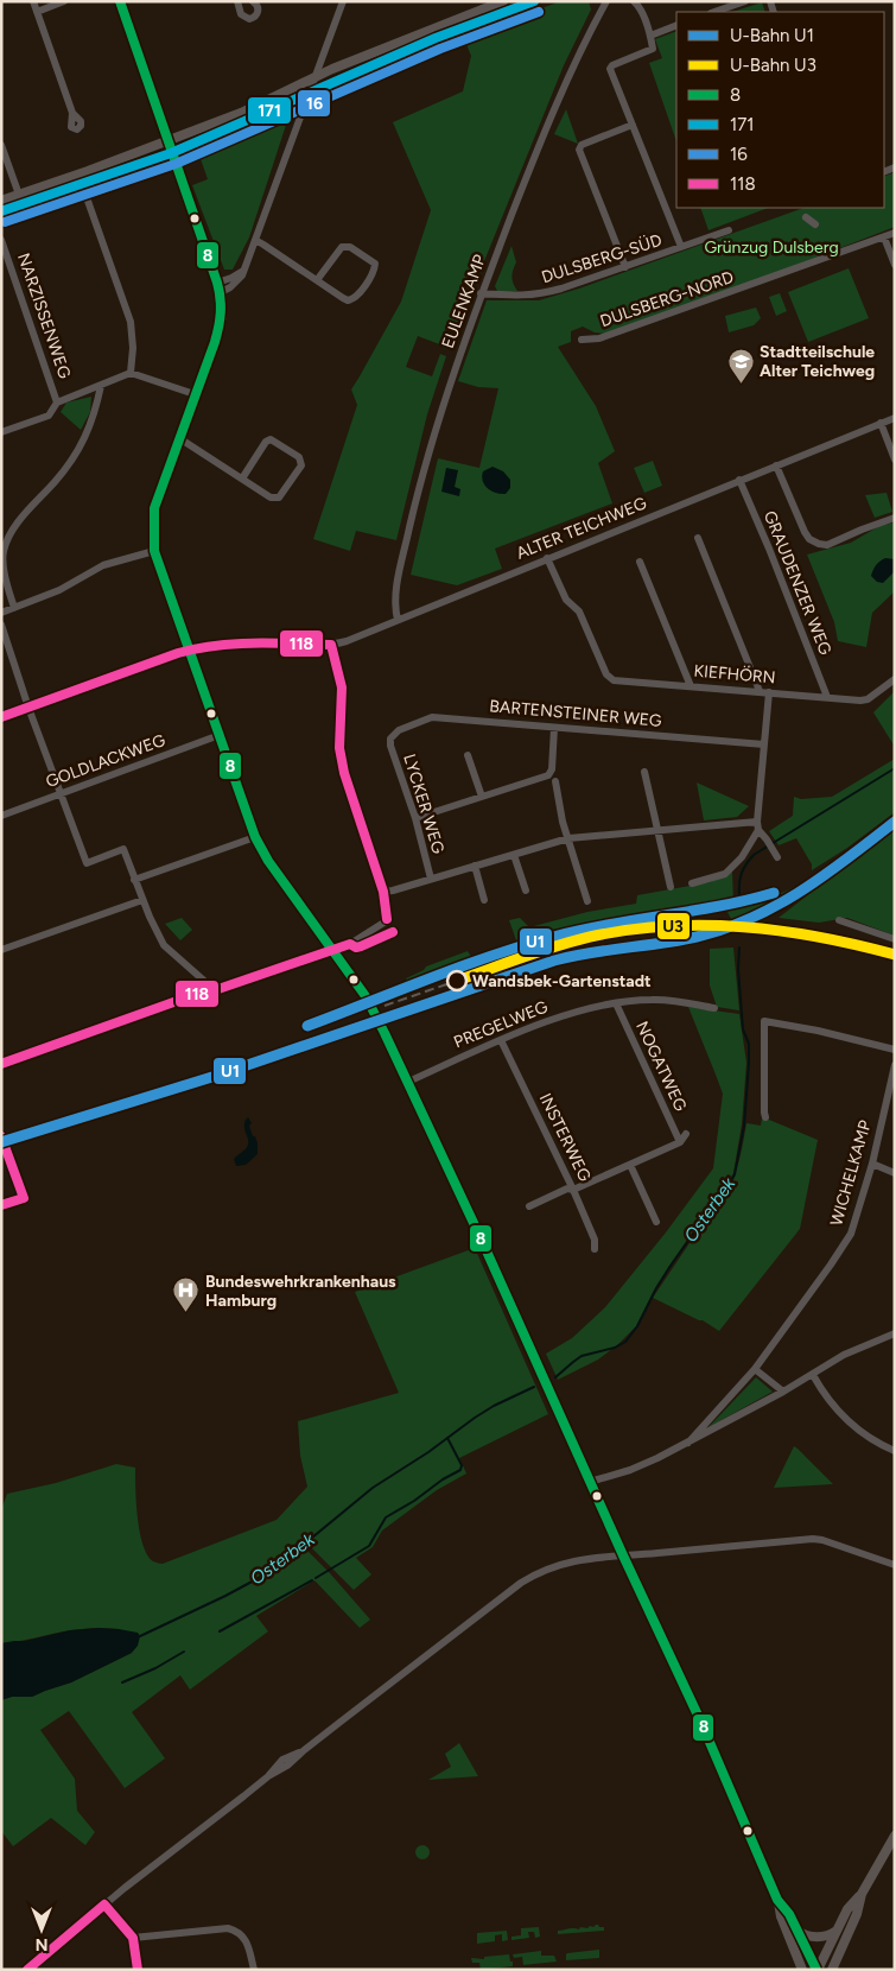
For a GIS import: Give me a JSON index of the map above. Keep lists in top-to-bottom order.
{
  "streets": {
    "street": [
      "DULSBERG-SÜD",
      "DULSBERG-NORD",
      "EULENKAMP",
      "NARZISSENWEG",
      "ALTER TEICHWEG",
      "GRAUDENZER WEG",
      "KIEFHÖRN",
      "BARTENSTEINER WEG",
      "GOLDLACKWEG",
      "LYCKER WEG",
      "PREGELWEG",
      "NOGATWEG",
      "INSTERWEG",
      "WICHELKAMP"
    ]
  },
  "crossings": [
    ["DULSBERG-SÜD", "EULENKAMP"],
    ["EULENKAMP", "ALTER TEICHWEG"],
    ["ALTER TEICHWEG", "GRAUDENZER WEG"],
    ["ALTER TEICHWEG", "KIEFHÖRN"],
    ["GRAUDENZER WEG", "KIEFHÖRN"],
    ["BARTENSTEINER WEG", "LYCKER WEG"],
    ["PREGELWEG", "NOGATWEG"],
    ["PREGELWEG", "INSTERWEG"]
  ],
  "water": ["Osterbek"],
  "parks": ["Grünzug Dulsberg"],
  "places": {
    "school or university": ["Stadtteilschule Alter Teichweg"],
    "other": ["Wandsbek-Gartenstadt"],
    "hospital": ["Bundeswehrkrankenhaus Hamburg"]
  },
  "lines": [
    "transit line 8",
    "transit line 171",
    "transit line 16",
    "transit line 118",
    "metro line U1",
    "metro line U3"
  ],
  "legend": [
    "U-Bahn U1",
    "U-Bahn U3",
    "8",
    "171",
    "16",
    "118"
  ],
  "north": "bottom"
}
